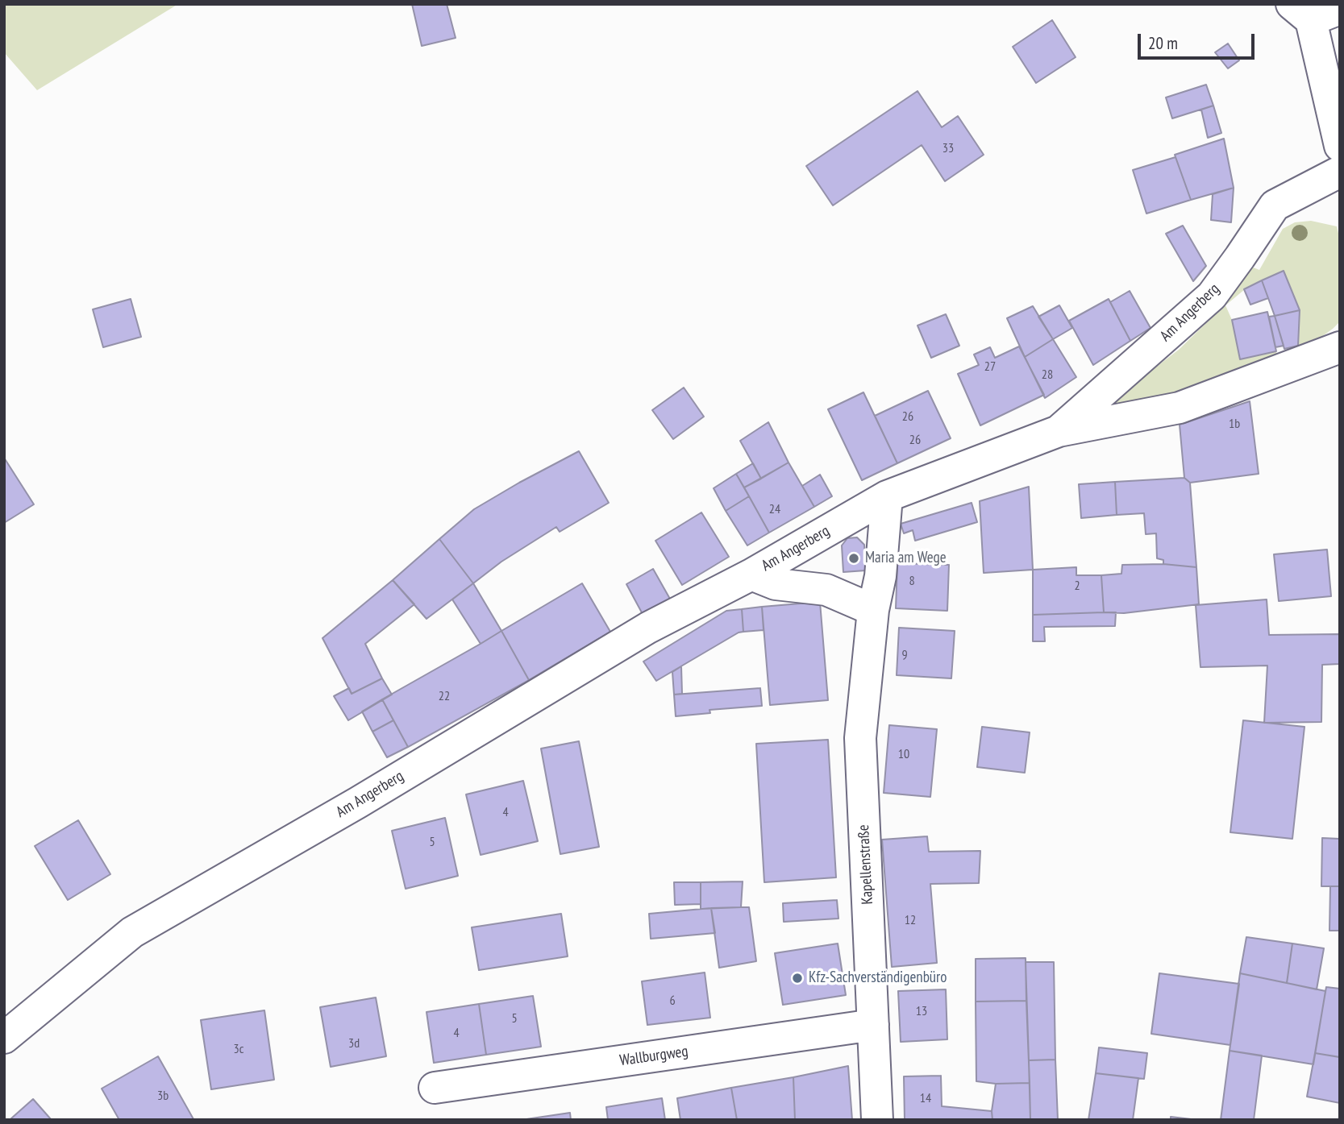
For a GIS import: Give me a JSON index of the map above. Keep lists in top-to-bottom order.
{
  "streets": {
    "street": ["Am Angerberg", "Kapellenstraße", "Wallburgweg"]
  },
  "crossings": [
    ["Am Angerberg", "Kapellenstraße"],
    ["Kapellenstraße", "Wallburgweg"]
  ],
  "places": ["Maria am Wege", "Kfz-Sachverständigenbüro"],
  "house_numbers": [
    "33",
    "27",
    "28",
    "26",
    "1b",
    "26",
    "24",
    "8",
    "2",
    "9",
    "22",
    "10",
    "4",
    "5",
    "12",
    "6",
    "13",
    "5",
    "4",
    "3d",
    "3c",
    "3b",
    "14"
  ],
  "scale_bar": "20 m"
}
